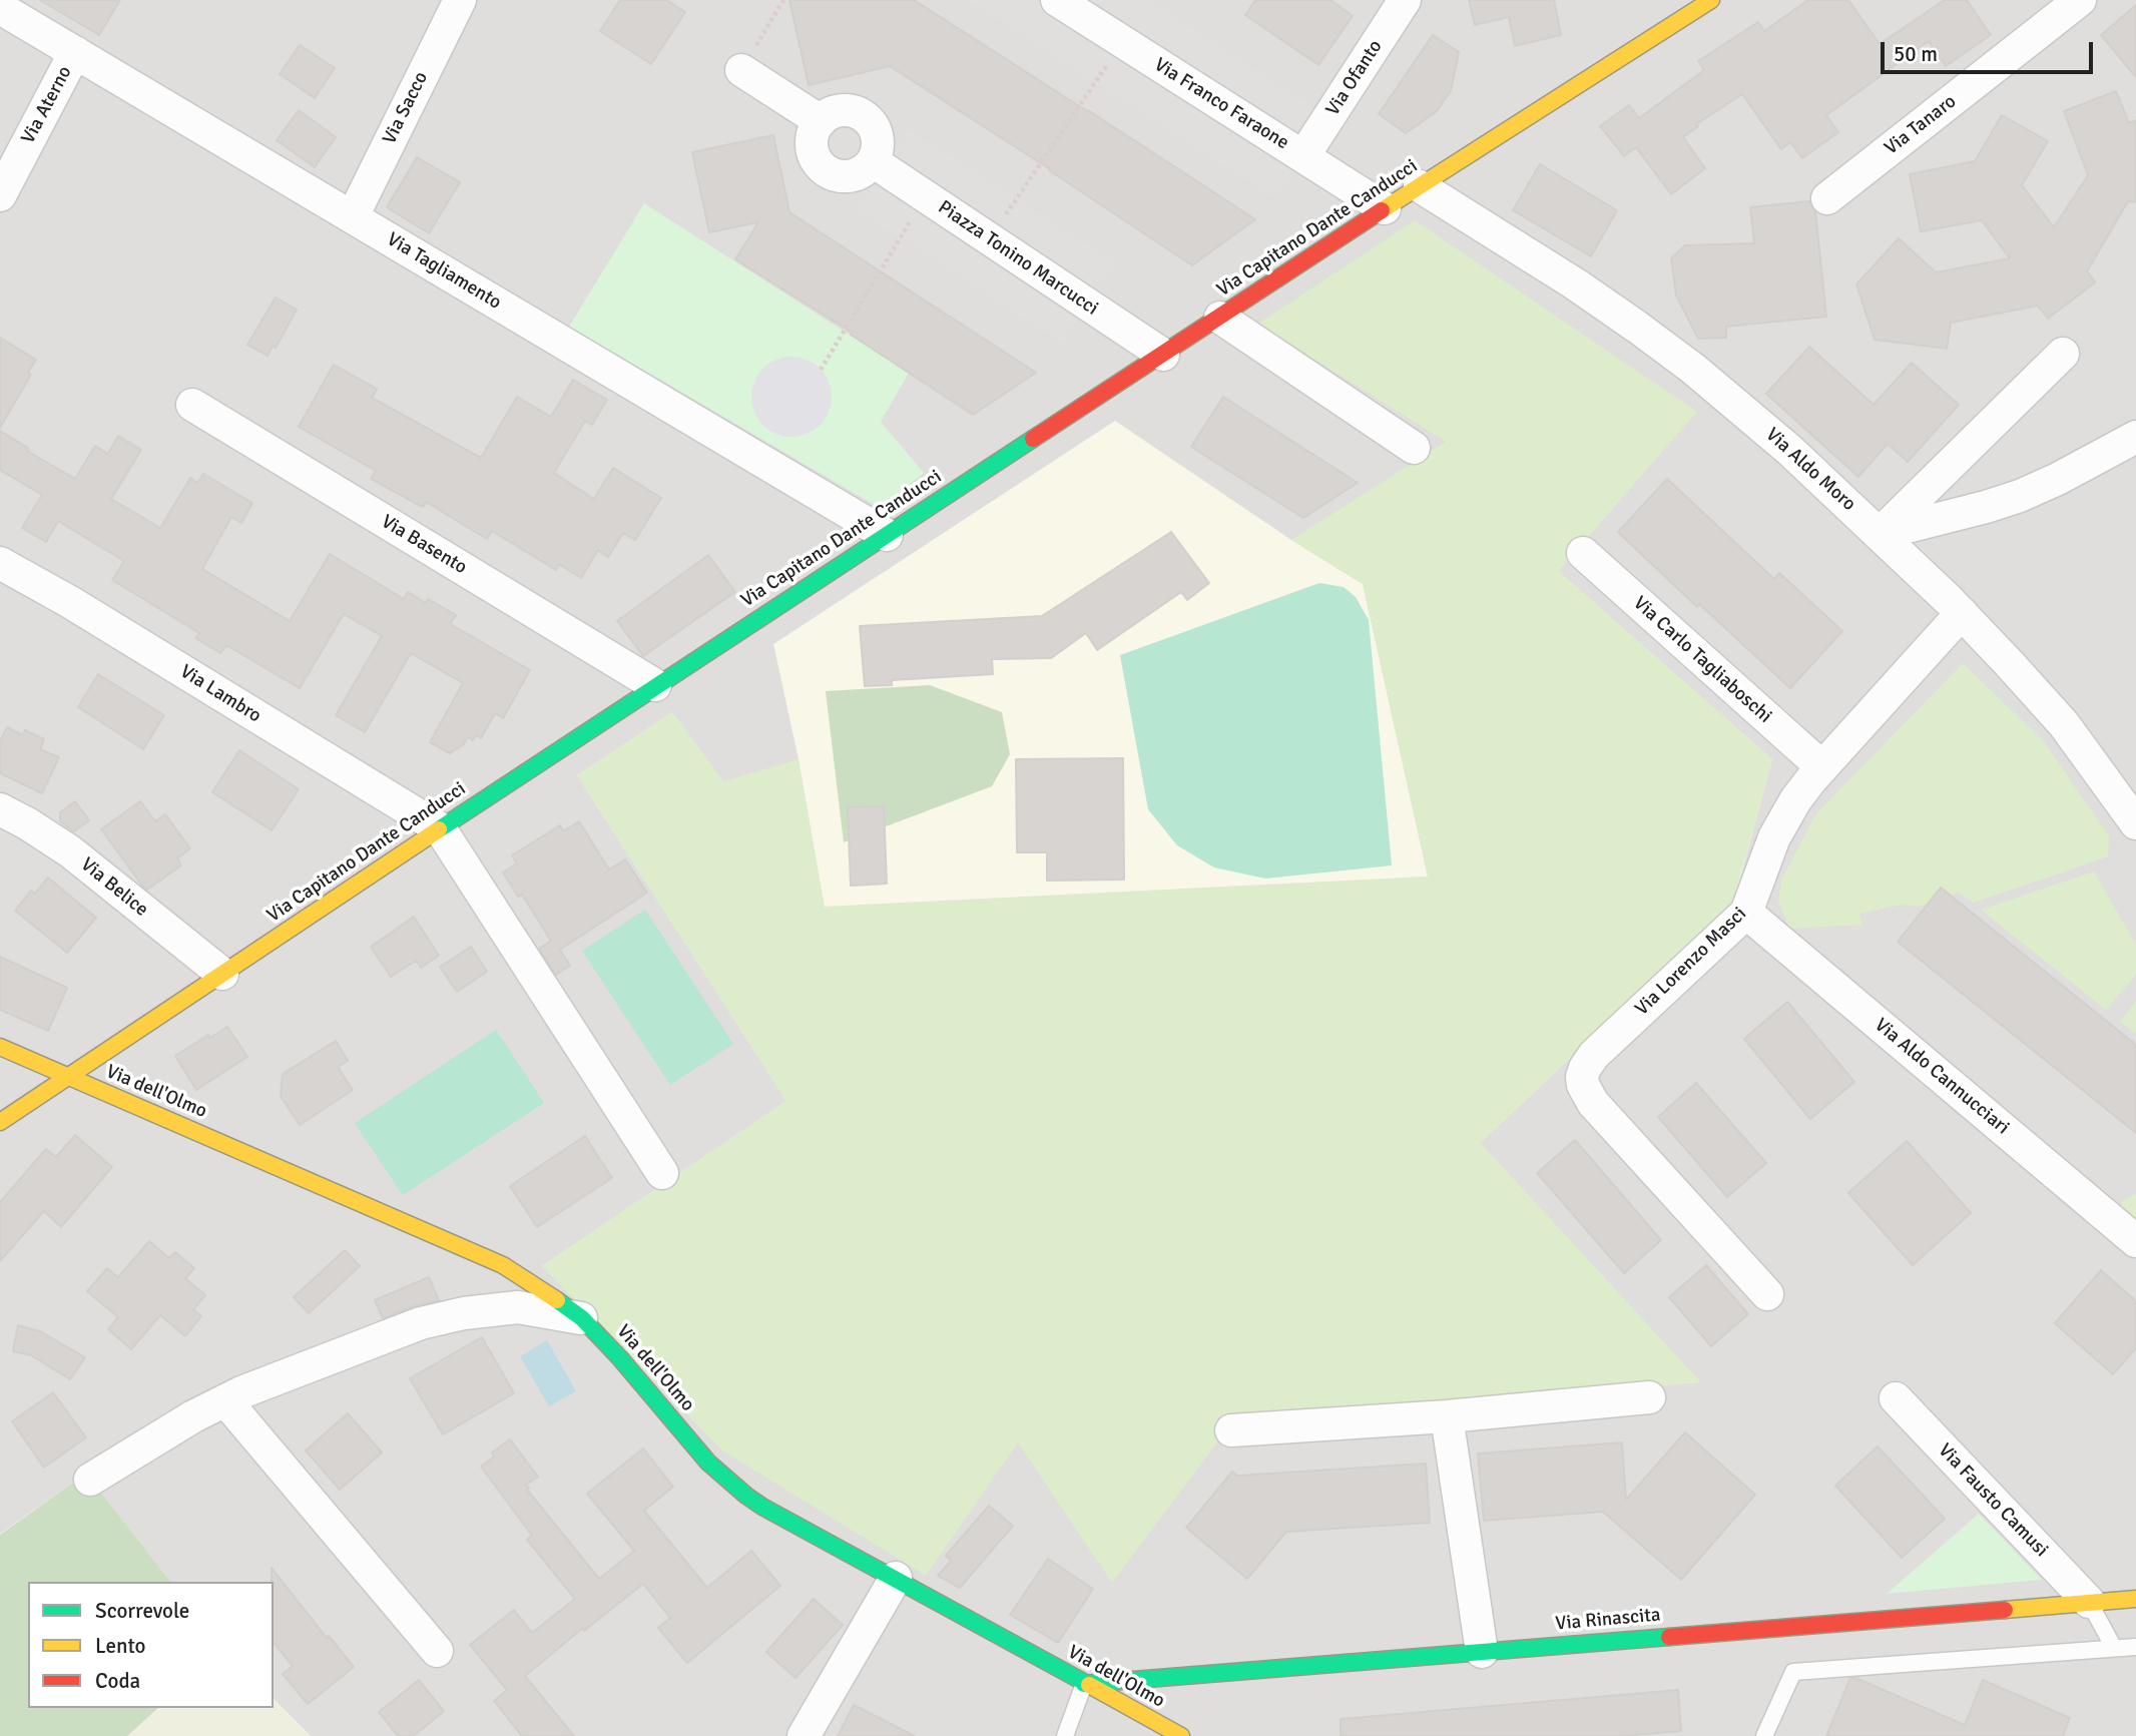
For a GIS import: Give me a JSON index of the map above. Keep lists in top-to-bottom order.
{
  "streets": {
    "street": [
      "Via Ofanto",
      "Via Franco Faraone",
      "Via Aterno",
      "Via Sacco",
      "Via Tanaro",
      "Via Capitano Dante Canducci",
      "Piazza Tonino Marcucci",
      "Via Tagliamento",
      "Via Aldo Moro",
      "Via Basento",
      "Via Carlo Tagliaboschi",
      "Via Lambro",
      "Via Belice",
      "Via Lorenzo Masci",
      "Via Aldo Cannucciari",
      "Via dell'Olmo",
      "Via Fausto Camusi",
      "Via Rinascita"
    ]
  },
  "crossings": [
    ["Via Ofanto", "Via Franco Faraone"],
    ["Via Franco Faraone", "Via Capitano Dante Canducci"],
    ["Via Aterno", "Via Tagliamento"],
    ["Via Sacco", "Via Tagliamento"],
    ["Via Capitano Dante Canducci", "Piazza Tonino Marcucci"],
    ["Via Capitano Dante Canducci", "Via Tagliamento"],
    ["Via Capitano Dante Canducci", "Via Aldo Moro"],
    ["Via Capitano Dante Canducci", "Via Basento"],
    ["Via Capitano Dante Canducci", "Via Lambro"],
    ["Via Capitano Dante Canducci", "Via Belice"],
    ["Via Capitano Dante Canducci", "Via dell'Olmo"],
    ["Via Aldo Moro", "Via Lorenzo Masci"],
    ["Via Carlo Tagliaboschi", "Via Lorenzo Masci"],
    ["Via Lorenzo Masci", "Via Aldo Cannucciari"],
    ["Via dell'Olmo", "Via Rinascita"],
    ["Via Fausto Camusi", "Via Rinascita"]
  ],
  "legend": ["Scorrevole", "Lento", "Coda"],
  "scale_bar": "50 m"
}
